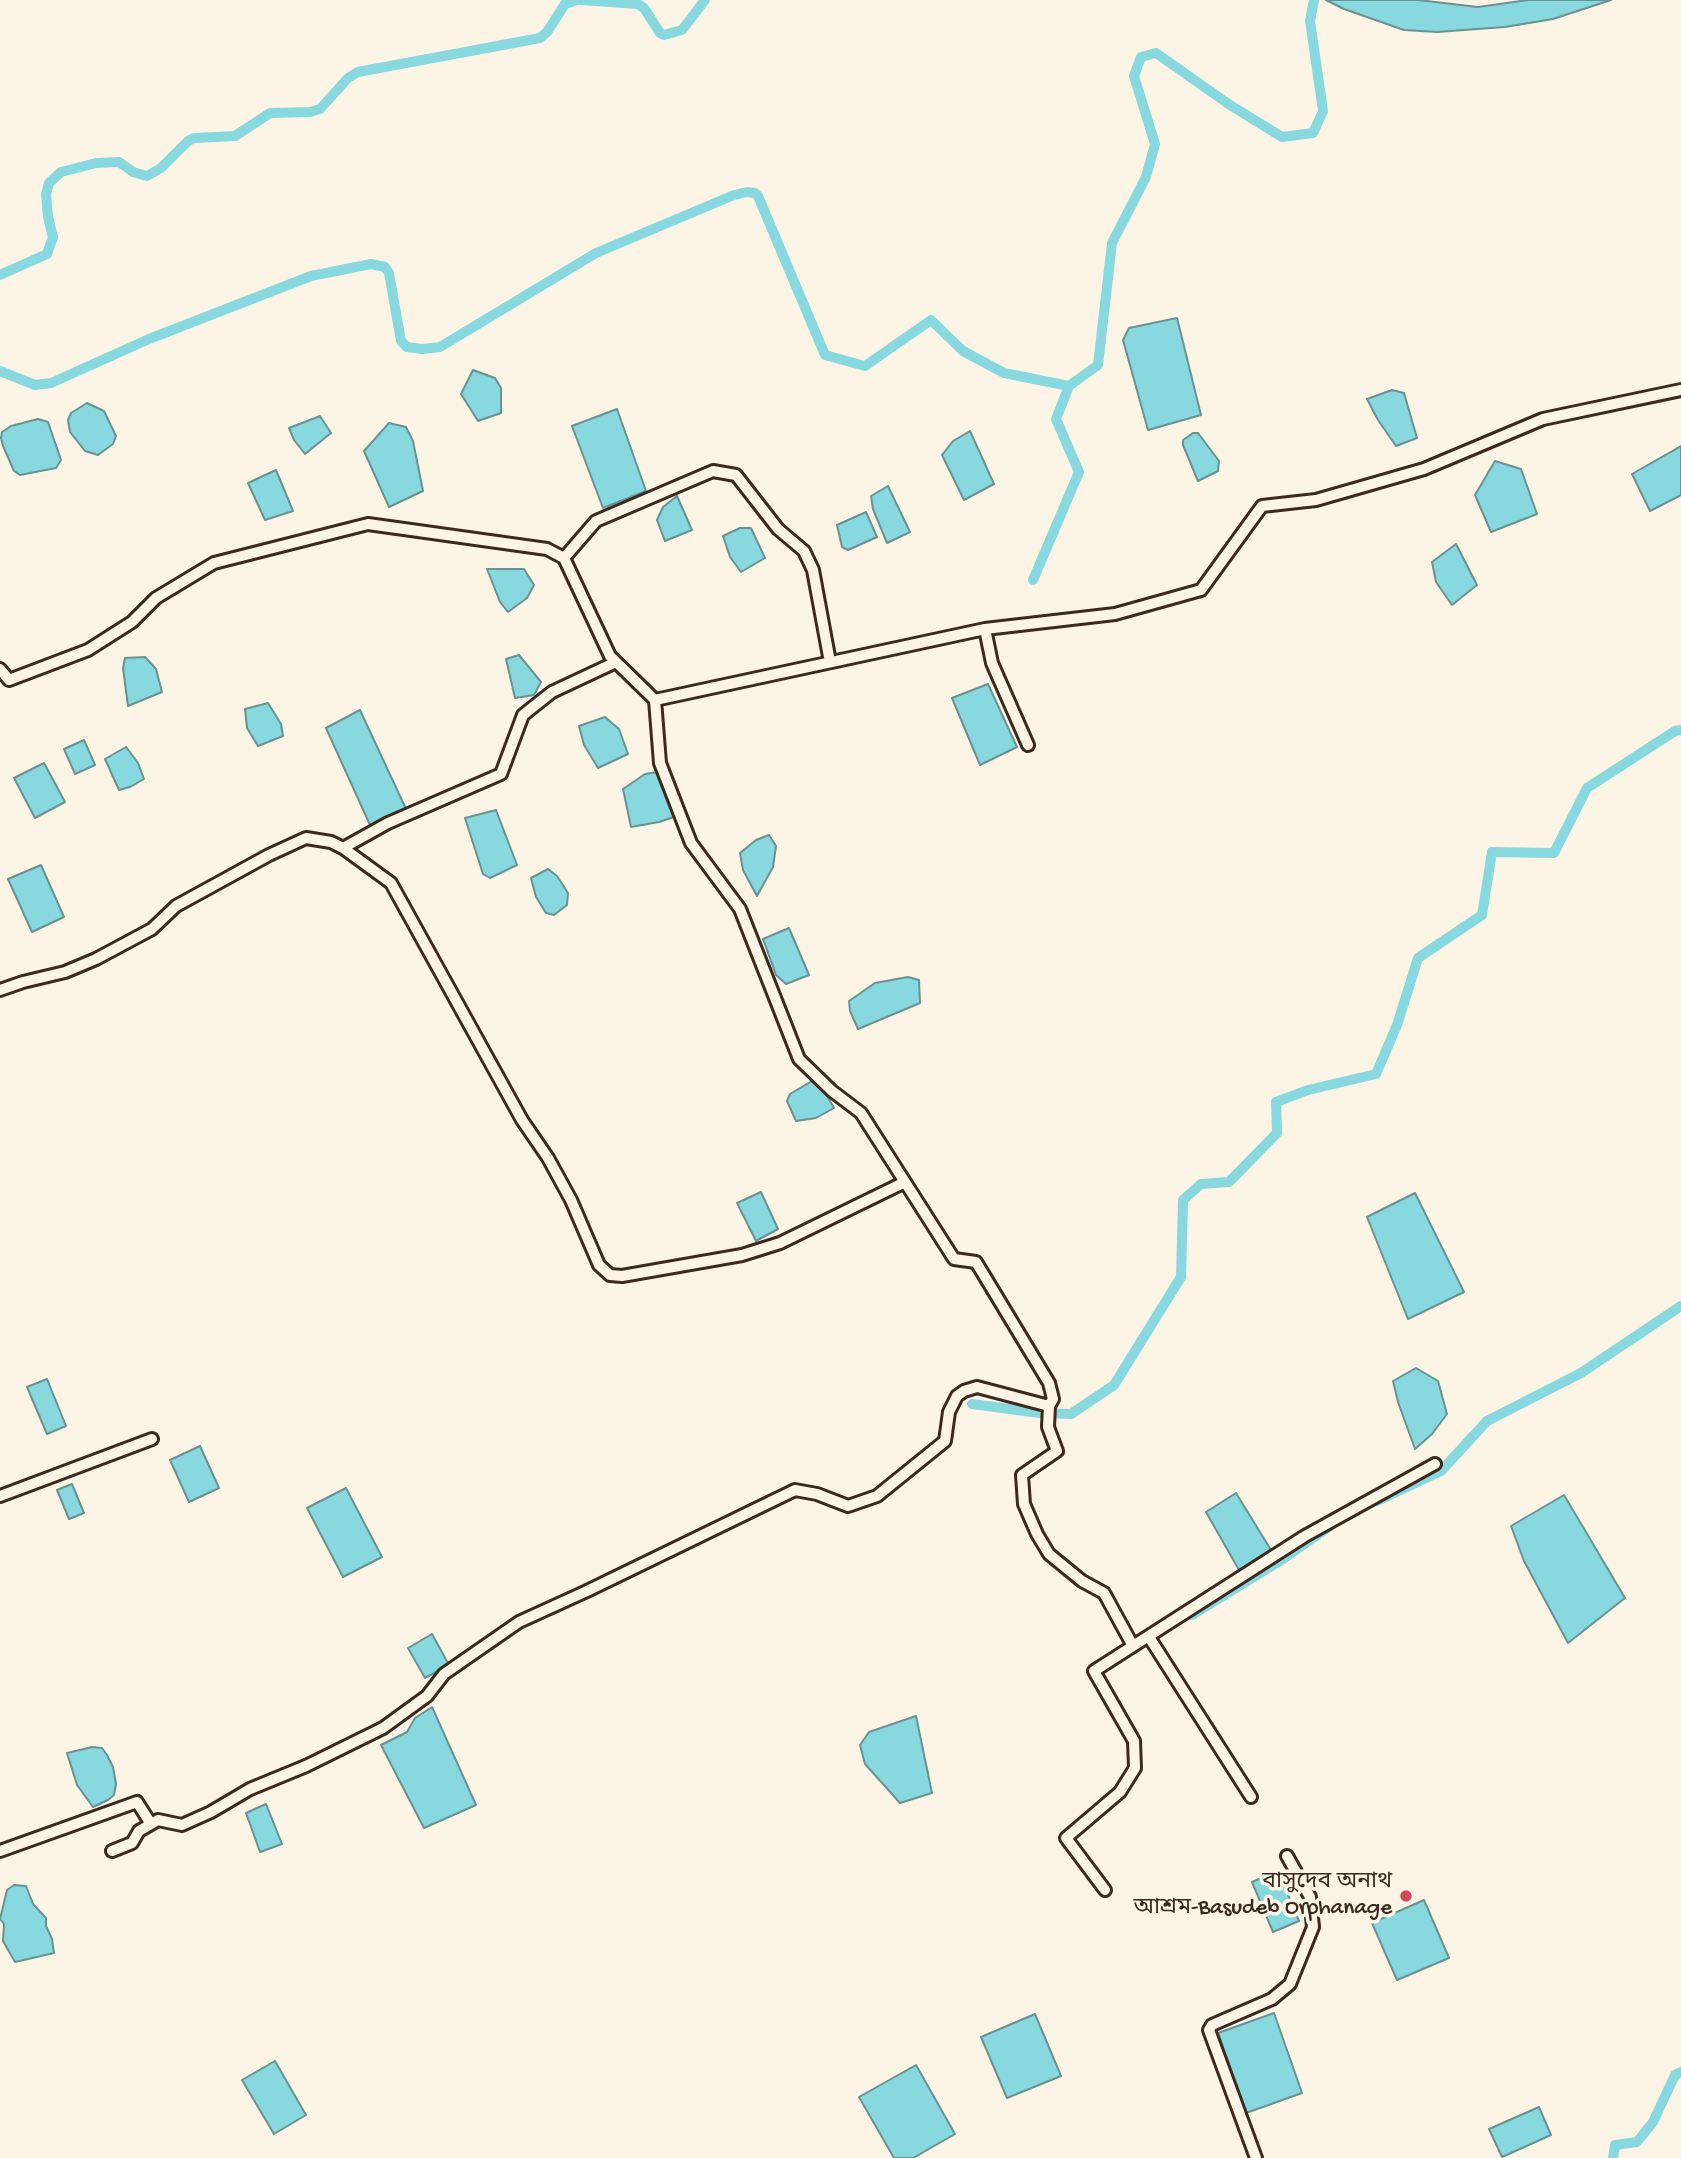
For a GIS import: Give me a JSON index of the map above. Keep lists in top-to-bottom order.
{
  "places": ["বাসুদেব অনাথ আশ্রম-Basudeb Orphanage"]
}
